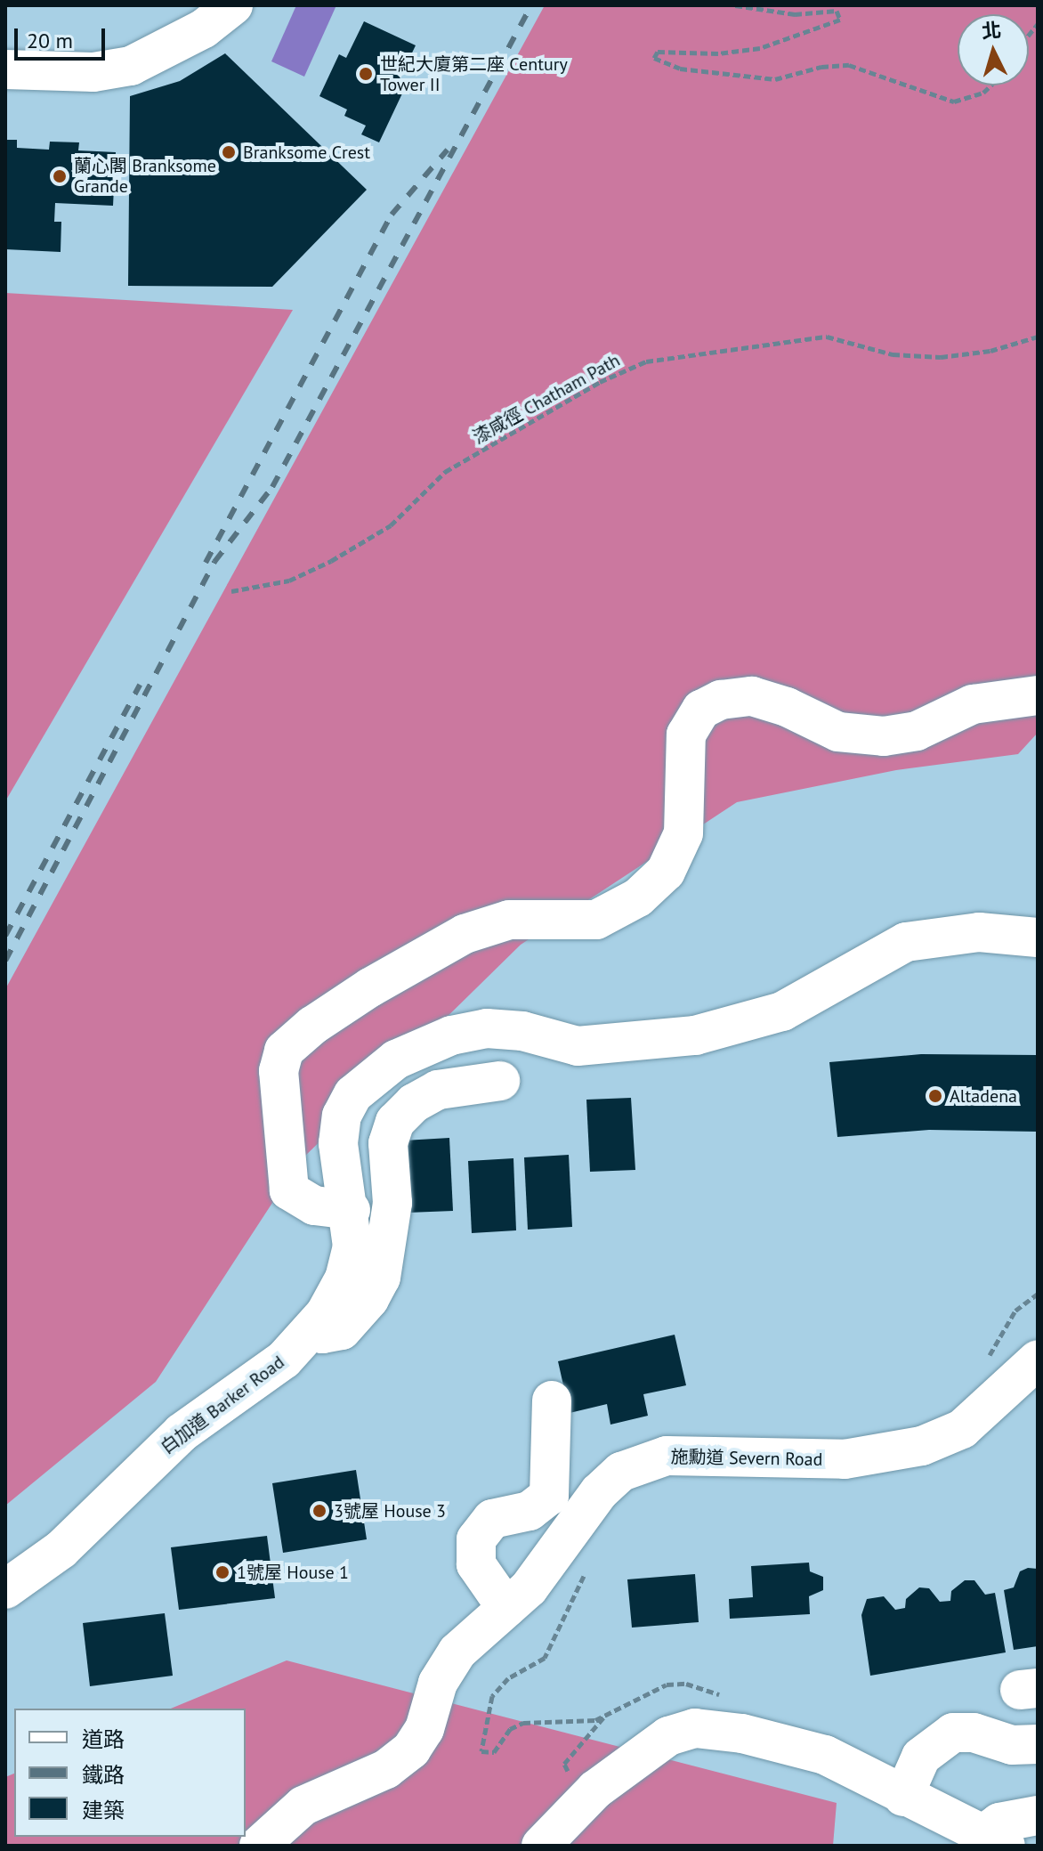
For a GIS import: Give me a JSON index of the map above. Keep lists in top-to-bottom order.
{
  "streets": {
    "street": ["白加道 Barker Road", "施勳道 Severn Road"],
    "path": ["漆咸徑 Chatham Path"]
  },
  "places": [
    "世紀大廈第二座 Century Tower II",
    "Branksome Crest",
    "蘭心閣 Branksome Grande",
    "Altadena",
    "3號屋 House 3",
    "1號屋 House 1"
  ],
  "legend": ["道路", "鐵路", "建築"],
  "scale_bar": "20 m",
  "north": "top"
}
